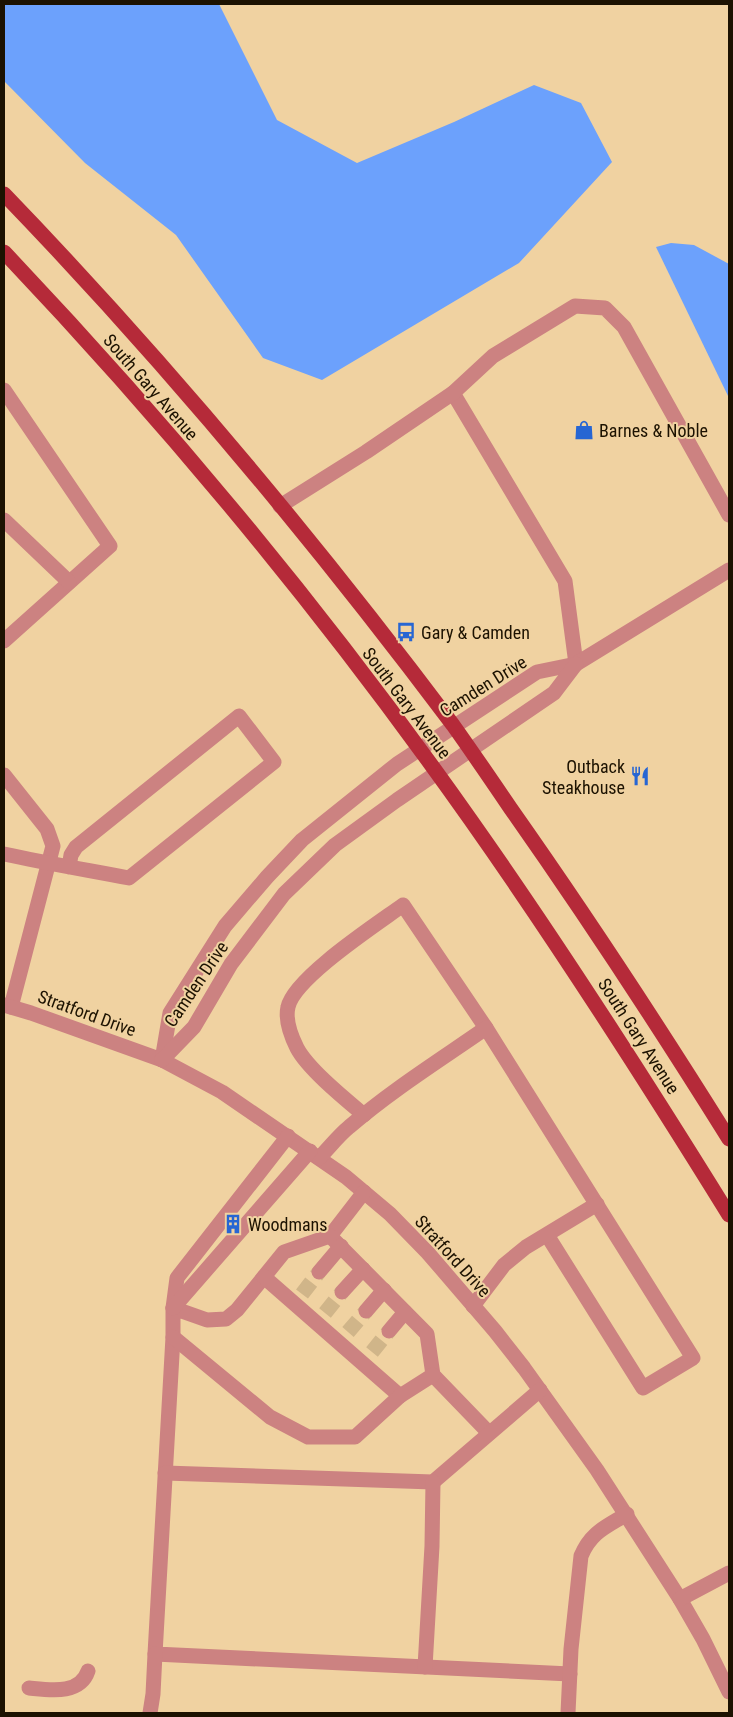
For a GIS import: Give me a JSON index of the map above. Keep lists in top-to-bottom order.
{
  "streets": {
    "main road": ["South Gary Avenue"],
    "street": ["Camden Drive", "Stratford Drive"]
  },
  "crossings": [
    ["South Gary Avenue", "Camden Drive"],
    ["Camden Drive", "Stratford Drive"]
  ],
  "places": {
    "shop": ["Barnes & Noble"],
    "bus stop": ["Gary & Camden"],
    "restaurant": ["Outback Steakhouse"],
    "building": ["Woodmans"]
  }
}
